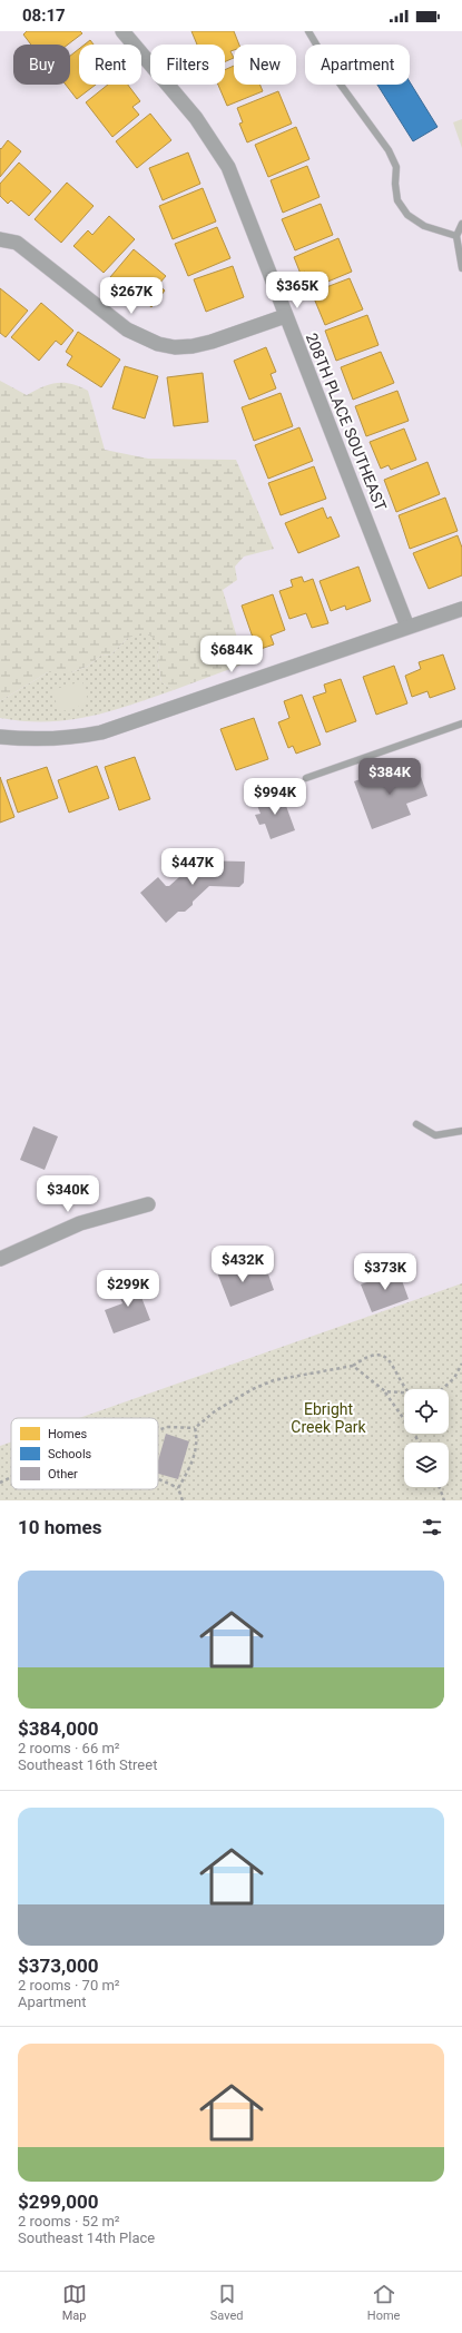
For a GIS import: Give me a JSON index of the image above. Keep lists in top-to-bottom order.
{
  "streets": {
    "street": ["208TH PLACE SOUTHEAST"]
  },
  "parks": ["Ebright Creek Park"],
  "legend": ["Homes", "Schools", "Other"],
  "page": {
    "status": "08:17",
    "chip": [
      "Buy",
      "Rent",
      "Filters",
      "New",
      "Apartment"
    ],
    "price": [
      "$365K",
      "$267K",
      "$684K",
      "$384K",
      "$994K",
      "$447K",
      "$340K",
      "$432K",
      "$373K",
      "$299K"
    ],
    "heading": "10 homes",
    "list": [
      {
        "name": "$384,000",
        "note": "2 rooms · 66 m² · Southeast 16th Street"
      },
      {
        "name": "$373,000",
        "note": "2 rooms · 70 m² · Apartment"
      },
      {
        "name": "$299,000",
        "note": "2 rooms · 52 m² · Southeast 14th Place"
      }
    ],
    "tabs": ["Map", "Saved", "Home"]
  }
}
